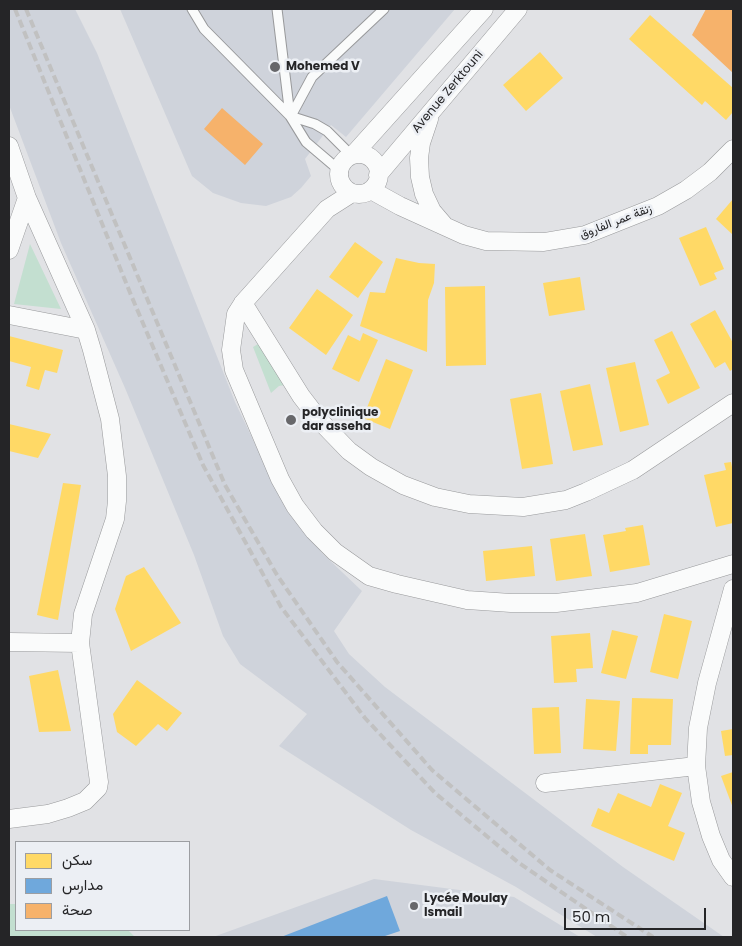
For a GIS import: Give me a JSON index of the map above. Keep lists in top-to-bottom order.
{
  "streets": {
    "street": ["Avenue Zerktouni", "زنقة عمر الفاروق"]
  },
  "crossings": [
    ["Avenue Zerktouni", "زنقة عمر الفاروق"]
  ],
  "places": ["Mohemed V", "polyclinique dar asseha", "Lycée Moulay Ismail"],
  "legend": ["سكن", "مدارس", "صحة"],
  "scale_bar": "50 m"
}
